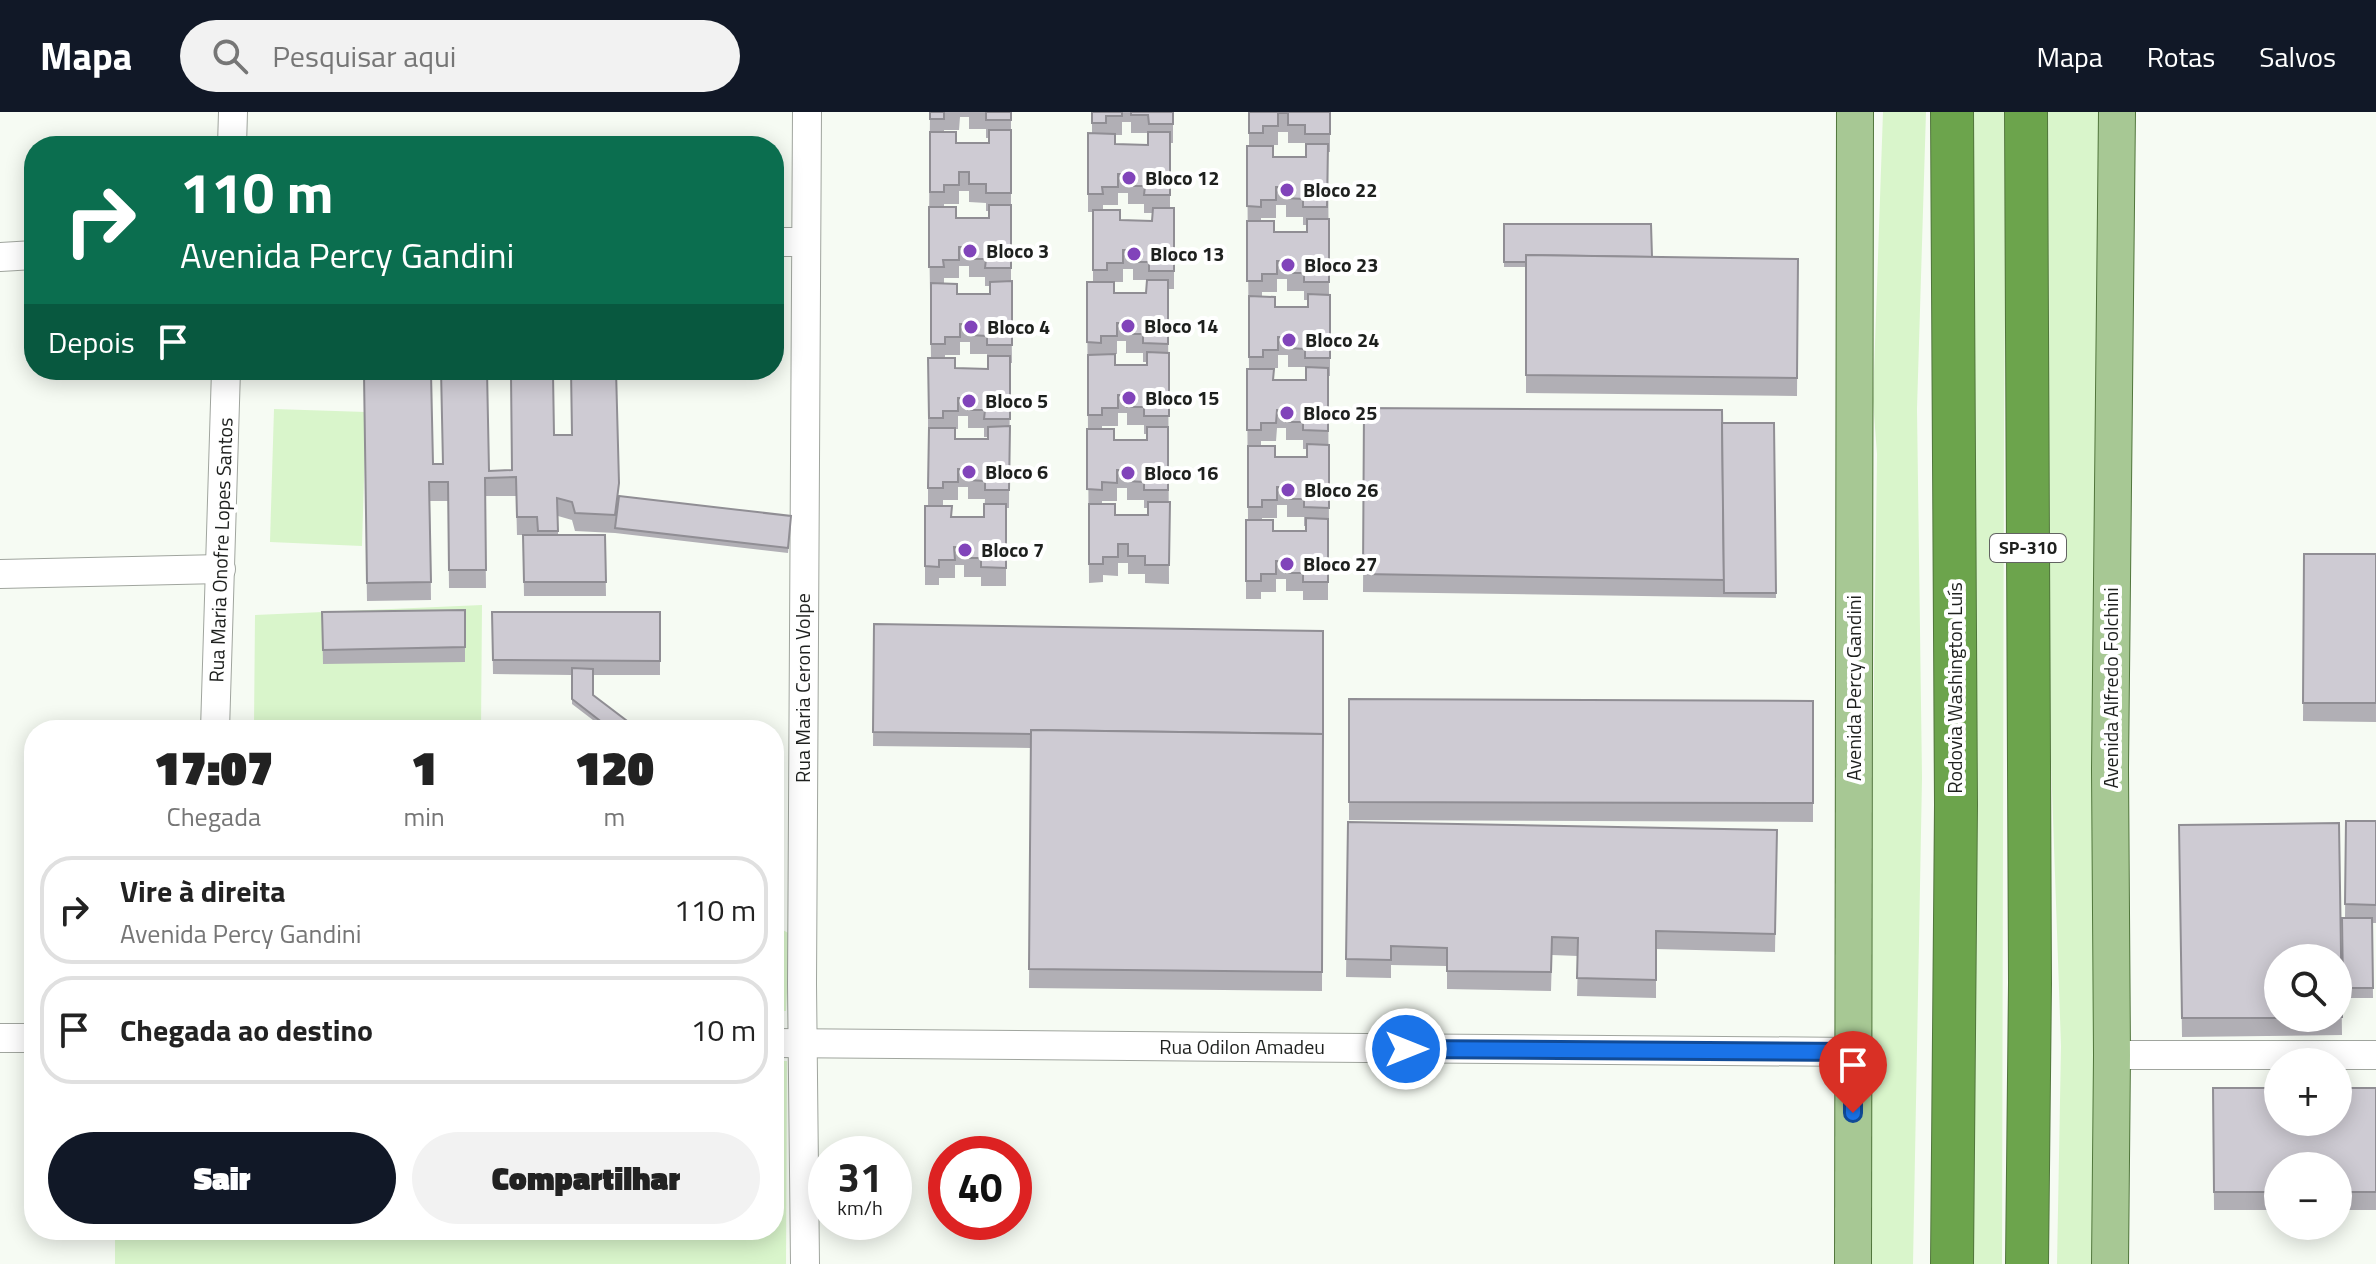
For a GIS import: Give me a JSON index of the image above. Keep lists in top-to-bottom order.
{
  "streets": {
    "highway": ["SP-310", "Rodovia Washington Luís"],
    "main road": ["Avenida Percy Gandini", "Avenida Alfredo Folchini"],
    "street": ["Rua Maria Onofre Lopes Santos", "Rua Maria Ceron Volpe", "Rua Odilon Amadeu"]
  },
  "crossings": [
    ["Rua Maria Ceron Volpe", "Rua Odilon Amadeu"],
    ["Avenida Percy Gandini", "Rua Odilon Amadeu"]
  ],
  "places": [
    "Bloco 12",
    "Bloco 22",
    "Bloco 3",
    "Bloco 13",
    "Bloco 23",
    "Bloco 14",
    "Bloco 4",
    "Bloco 24",
    "Bloco 15",
    "Bloco 5",
    "Bloco 25",
    "Bloco 6",
    "Bloco 16",
    "Bloco 26",
    "Bloco 7",
    "Bloco 27"
  ],
  "page": {
    "header": "Mapa",
    "search": "Pesquisar aqui",
    "nav": ["Mapa", "Rotas", "Salvos"],
    "turn": ["110 m", "Avenida Percy Gandini"],
    "then": "Depois",
    "eta": [
      "17:07",
      "Chegada",
      "1",
      "min",
      "120",
      "m"
    ],
    "list": [
      {
        "name": "Vire à direita",
        "note": "Avenida Percy Gandini",
        "value": "110 m"
      },
      {
        "name": "Chegada ao destino",
        "value": "10 m"
      }
    ],
    "map_buttons": ["+", "−"],
    "buttons": ["Sair", "Compartilhar"],
    "speed": "31 km/h",
    "limit": "40"
  }
}
